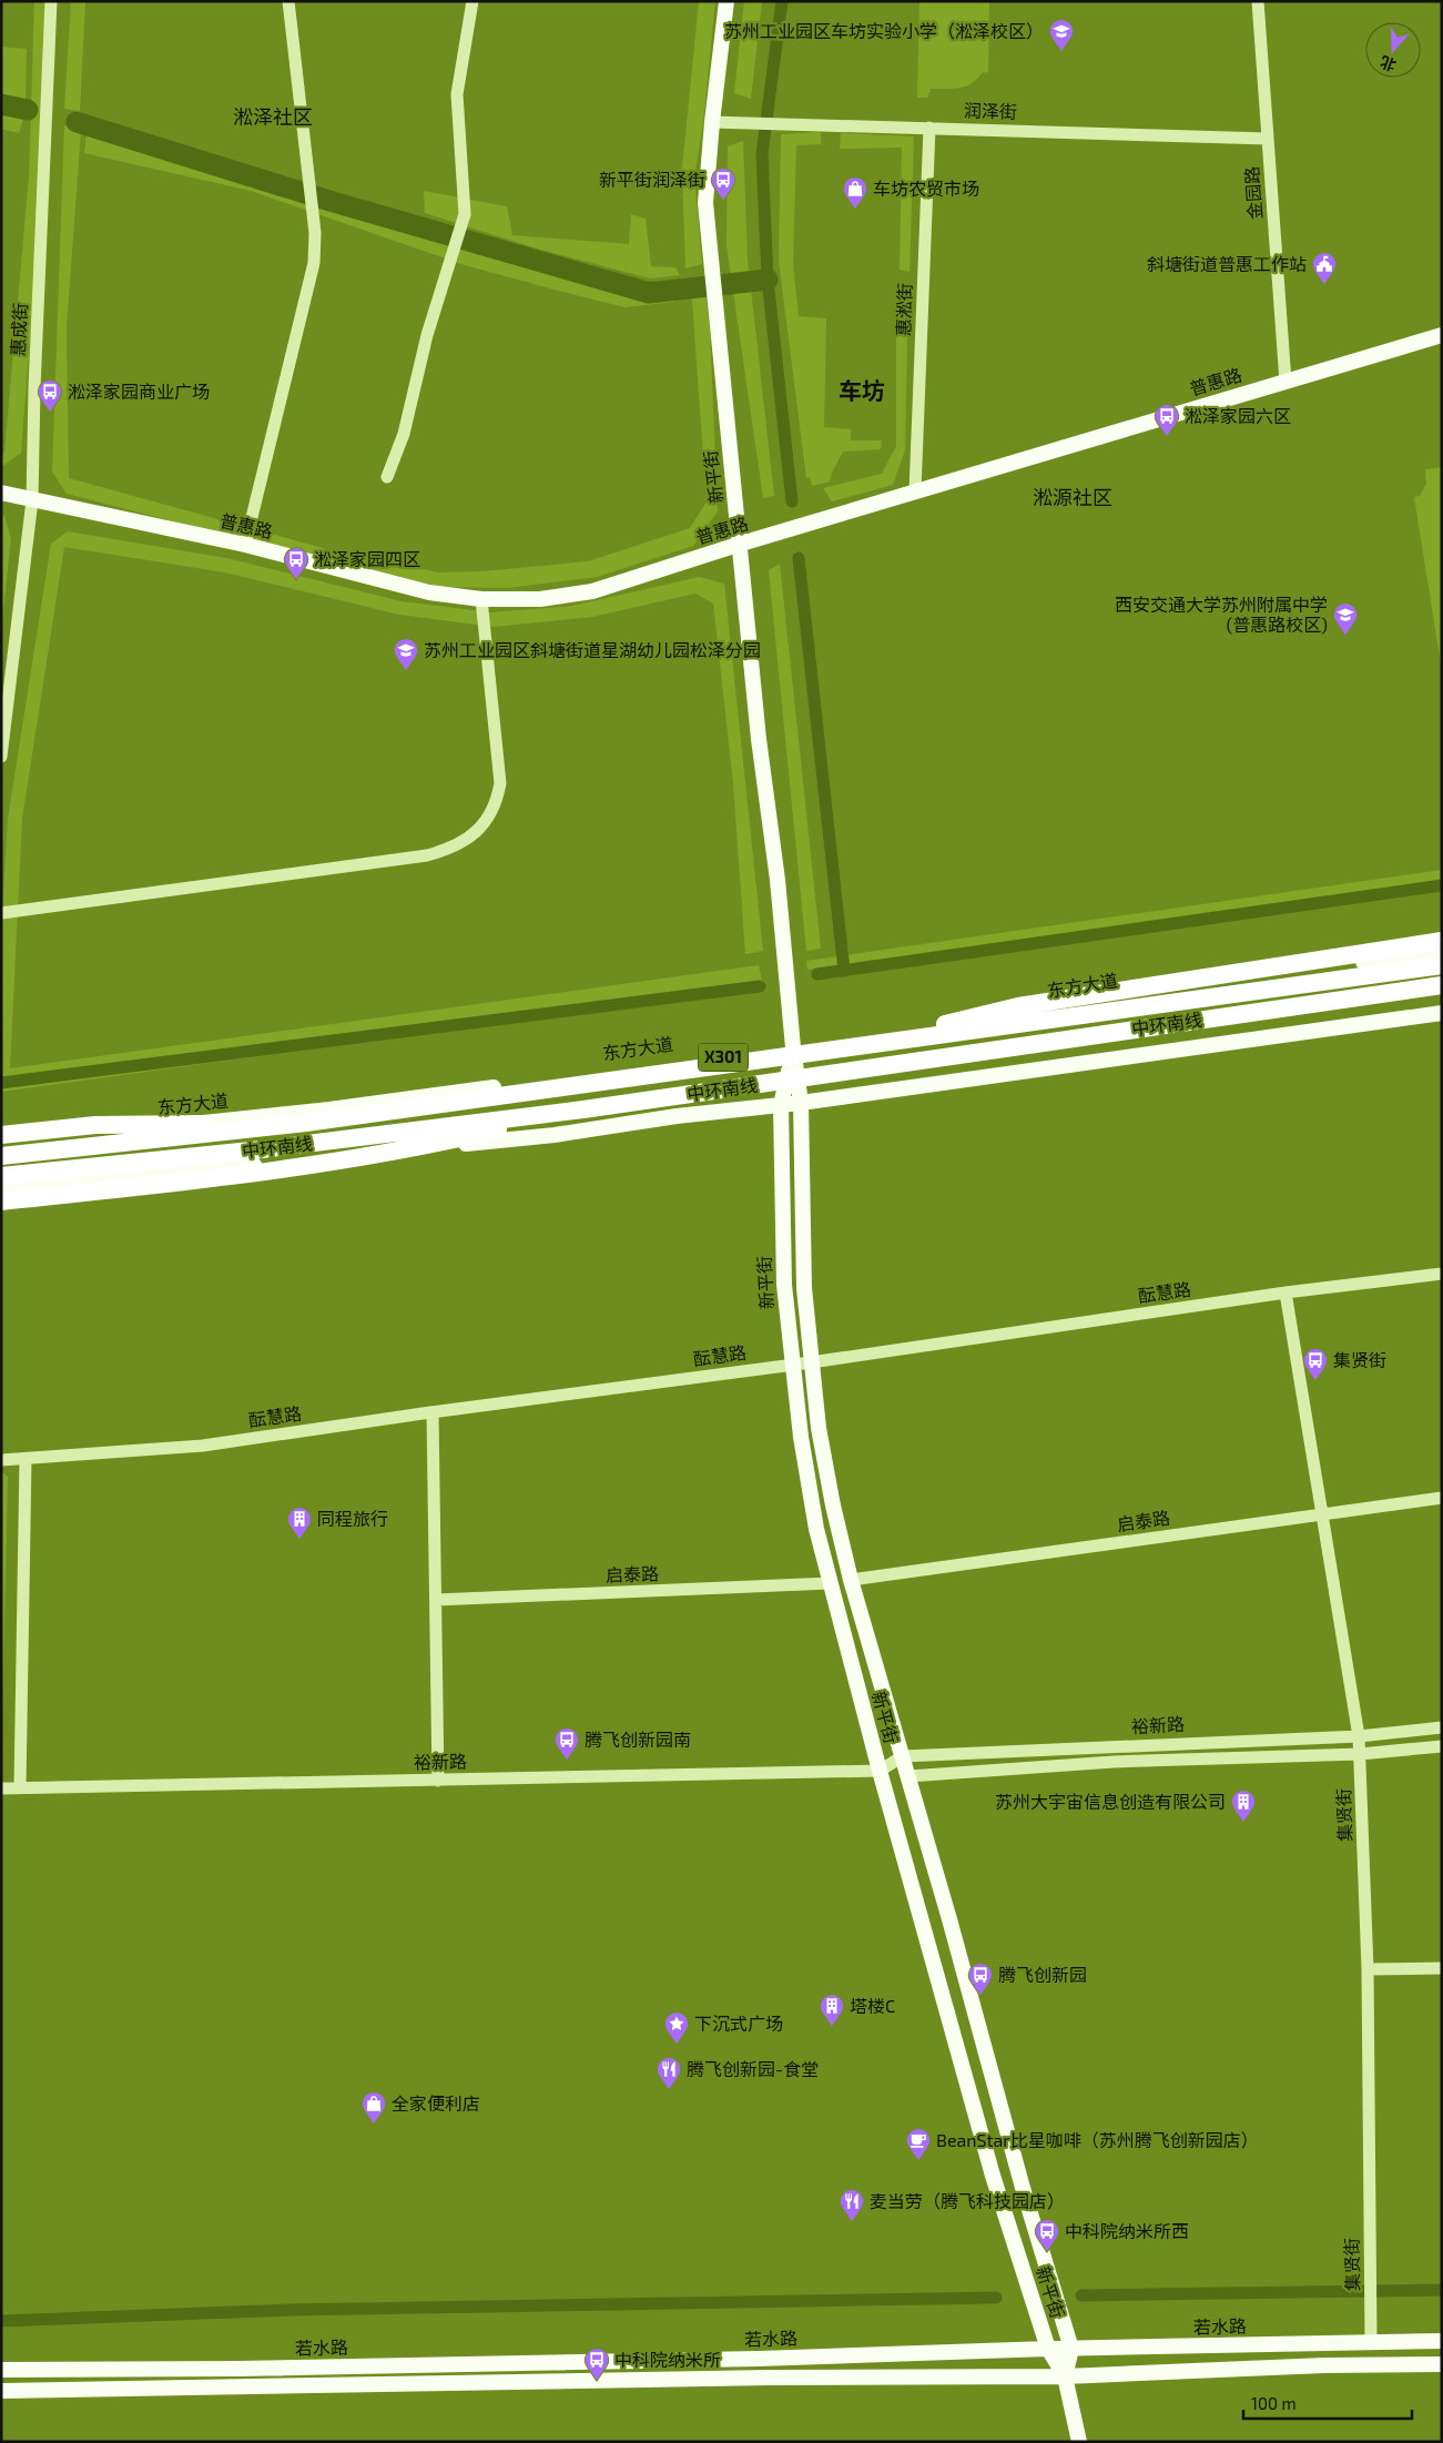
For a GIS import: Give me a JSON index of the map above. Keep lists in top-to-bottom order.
{
  "streets": {
    "highway": ["中环南线"],
    "main road": [
      "普惠路",
      "新平街",
      "东方大道",
      "X301",
      "裕新路",
      "若水路"
    ],
    "street": [
      "润泽街",
      "金园路",
      "惠淞街",
      "惠成街",
      "酝慧路",
      "启泰路",
      "集贤街"
    ]
  },
  "crossings": [
    ["润泽街", "金园路"],
    ["润泽街", "惠淞街"],
    ["润泽街", "新平街"],
    ["金园路", "普惠路"],
    ["惠淞街", "普惠路"],
    ["惠成街", "普惠路"],
    ["普惠路", "新平街"],
    ["新平街", "东方大道"],
    ["新平街", "酝慧路"],
    ["新平街", "启泰路"],
    ["新平街", "裕新路"],
    ["新平街", "若水路"],
    ["酝慧路", "集贤街"],
    ["启泰路", "集贤街"],
    ["裕新路", "集贤街"],
    ["集贤街", "若水路"]
  ],
  "districts": ["淞泽社区", "车坊", "淞源社区"],
  "places": {
    "school or university": ["苏州工业园区车坊实验小学（淞泽校区）", "西安交通大学苏州附属中学 (普惠路校区)", "苏州工业园区斜塘街道星湖幼儿园松泽分园"],
    "bus stop": [
      "新平街润泽街",
      "淞泽家园商业广场",
      "淞泽家园六区",
      "淞泽家园四区",
      "集贤街",
      "腾飞创新园南",
      "腾飞创新园",
      "中科院纳米所西",
      "中科院纳米所"
    ],
    "shop": ["车坊农贸市场", "全家便利店"],
    "public building": ["斜塘街道普惠工作站"],
    "building": ["同程旅行", "苏州大宇宙信息创造有限公司", "塔楼C"],
    "place": ["下沉式广场"],
    "restaurant": ["腾飞创新园-食堂", "麦当劳（腾飞科技园店）"],
    "cafe": ["BeanStar比星咖啡（苏州腾飞创新园店）"]
  },
  "scale_bar": "100 m",
  "north": "bottom"
}
